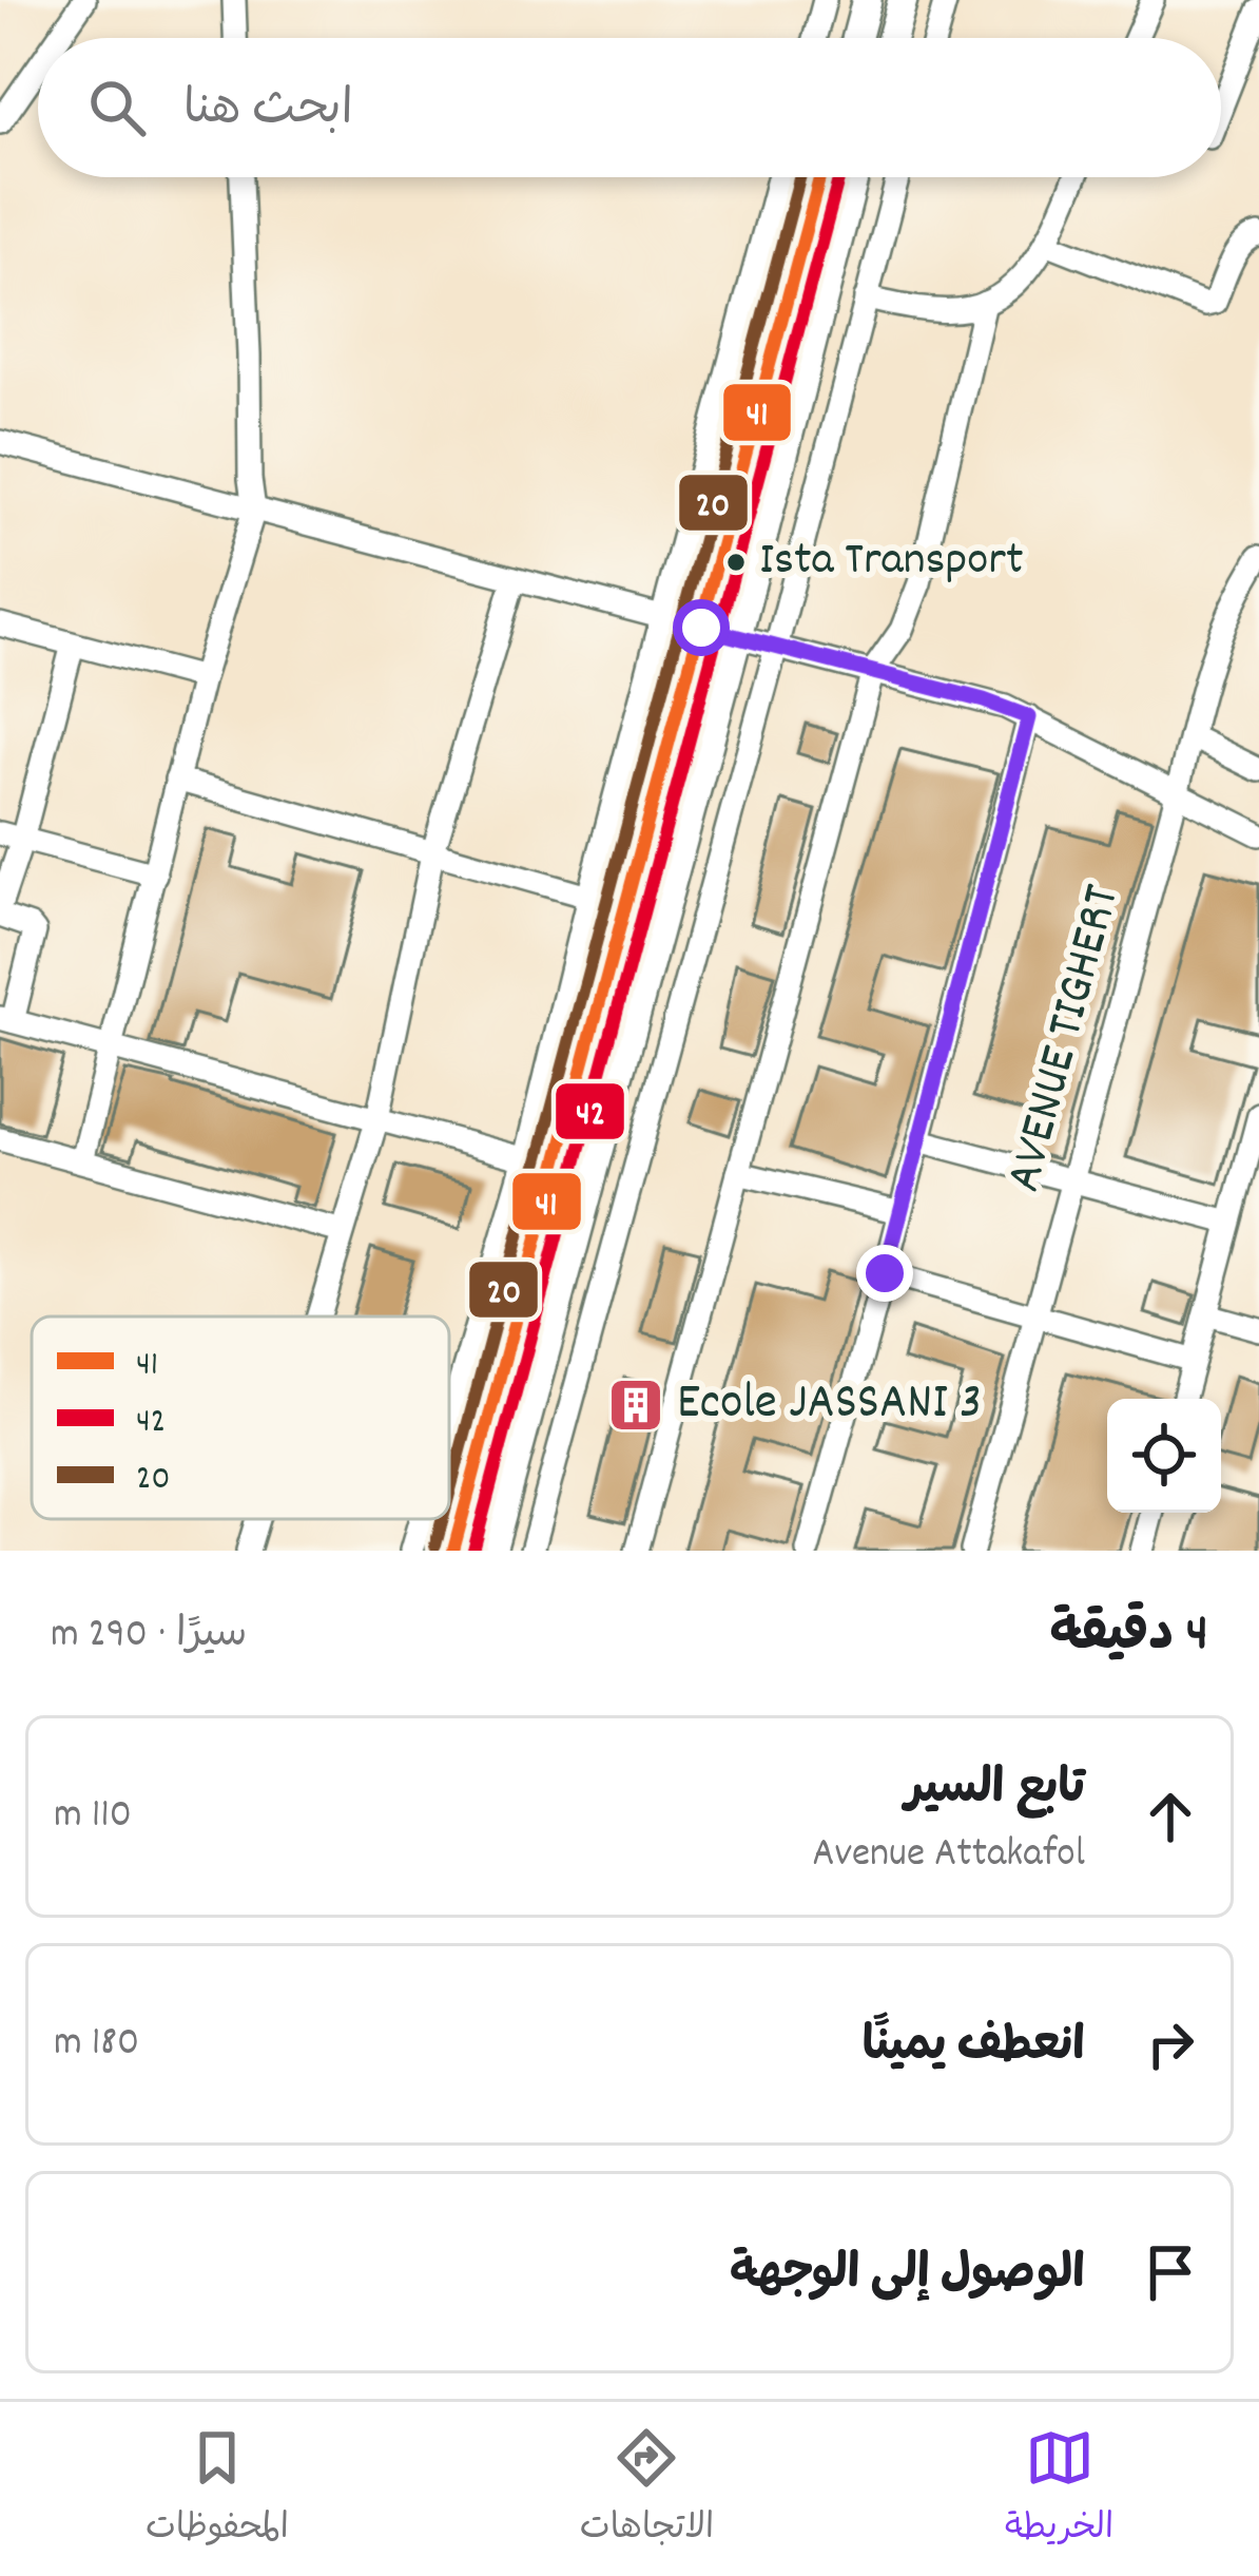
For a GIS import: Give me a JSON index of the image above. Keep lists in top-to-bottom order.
{
  "streets": {
    "street": ["AVENUE TIGHERT"]
  },
  "places": {
    "other": ["Ista Transport"],
    "building": ["Ecole JASSANI 3"]
  },
  "lines": ["transit line 41", "transit line 42", "transit line 20"],
  "legend": ["41", "42", "20"],
  "page": {
    "search": "ابحث هنا",
    "heading": ["4 دقيقة", "سيرًا · 290 m"],
    "list": [
      ["تابع السير", "Avenue Attakafol", "110 m"],
      ["انعطف يمينًا", "180 m"],
      "الوصول إلى الوجهة"
    ],
    "nav": ["الخريطة", "الاتجاهات", "المحفوظات"]
  }
}
